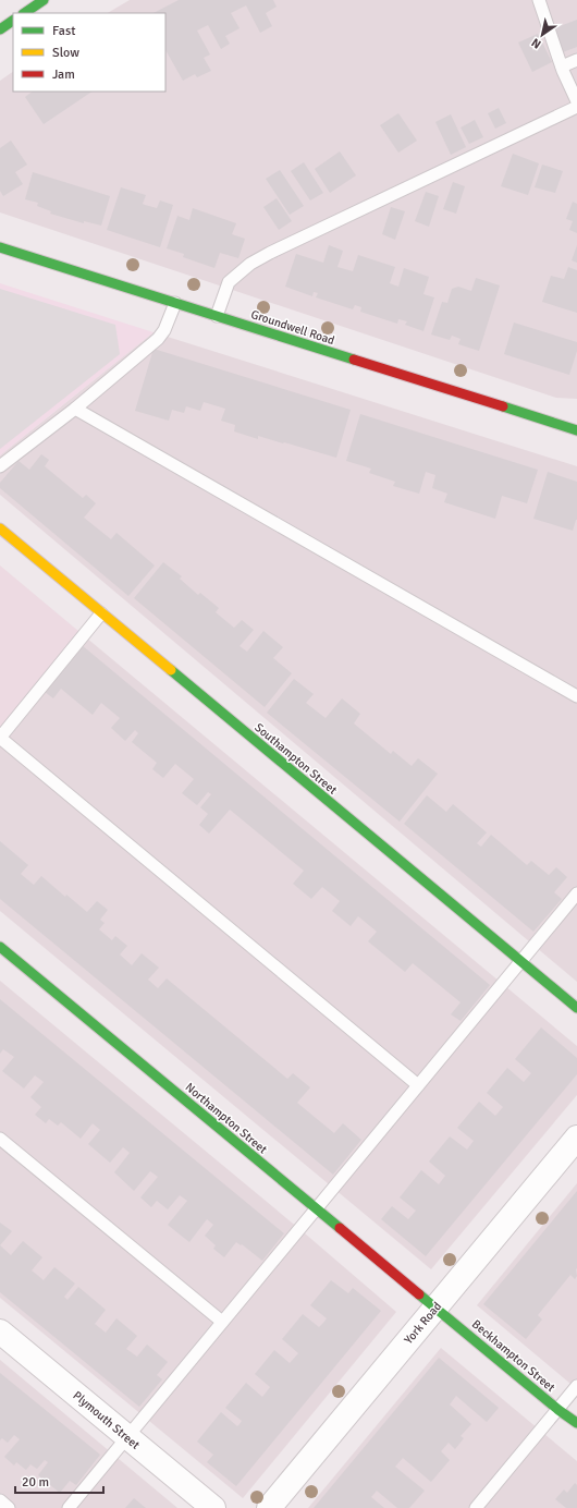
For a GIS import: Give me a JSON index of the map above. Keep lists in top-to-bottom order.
{
  "streets": {
    "street": [
      "Groundwell Road",
      "Southampton Street",
      "Northampton Street",
      "York Road",
      "Beckhampton Street",
      "Plymouth Street"
    ]
  },
  "crossings": [
    ["Northampton Street", "York Road"],
    ["Northampton Street", "Beckhampton Street"],
    ["York Road", "Beckhampton Street"]
  ],
  "legend": ["Fast", "Slow", "Jam"],
  "scale_bar": "20 m",
  "north": "bottom left"
}
